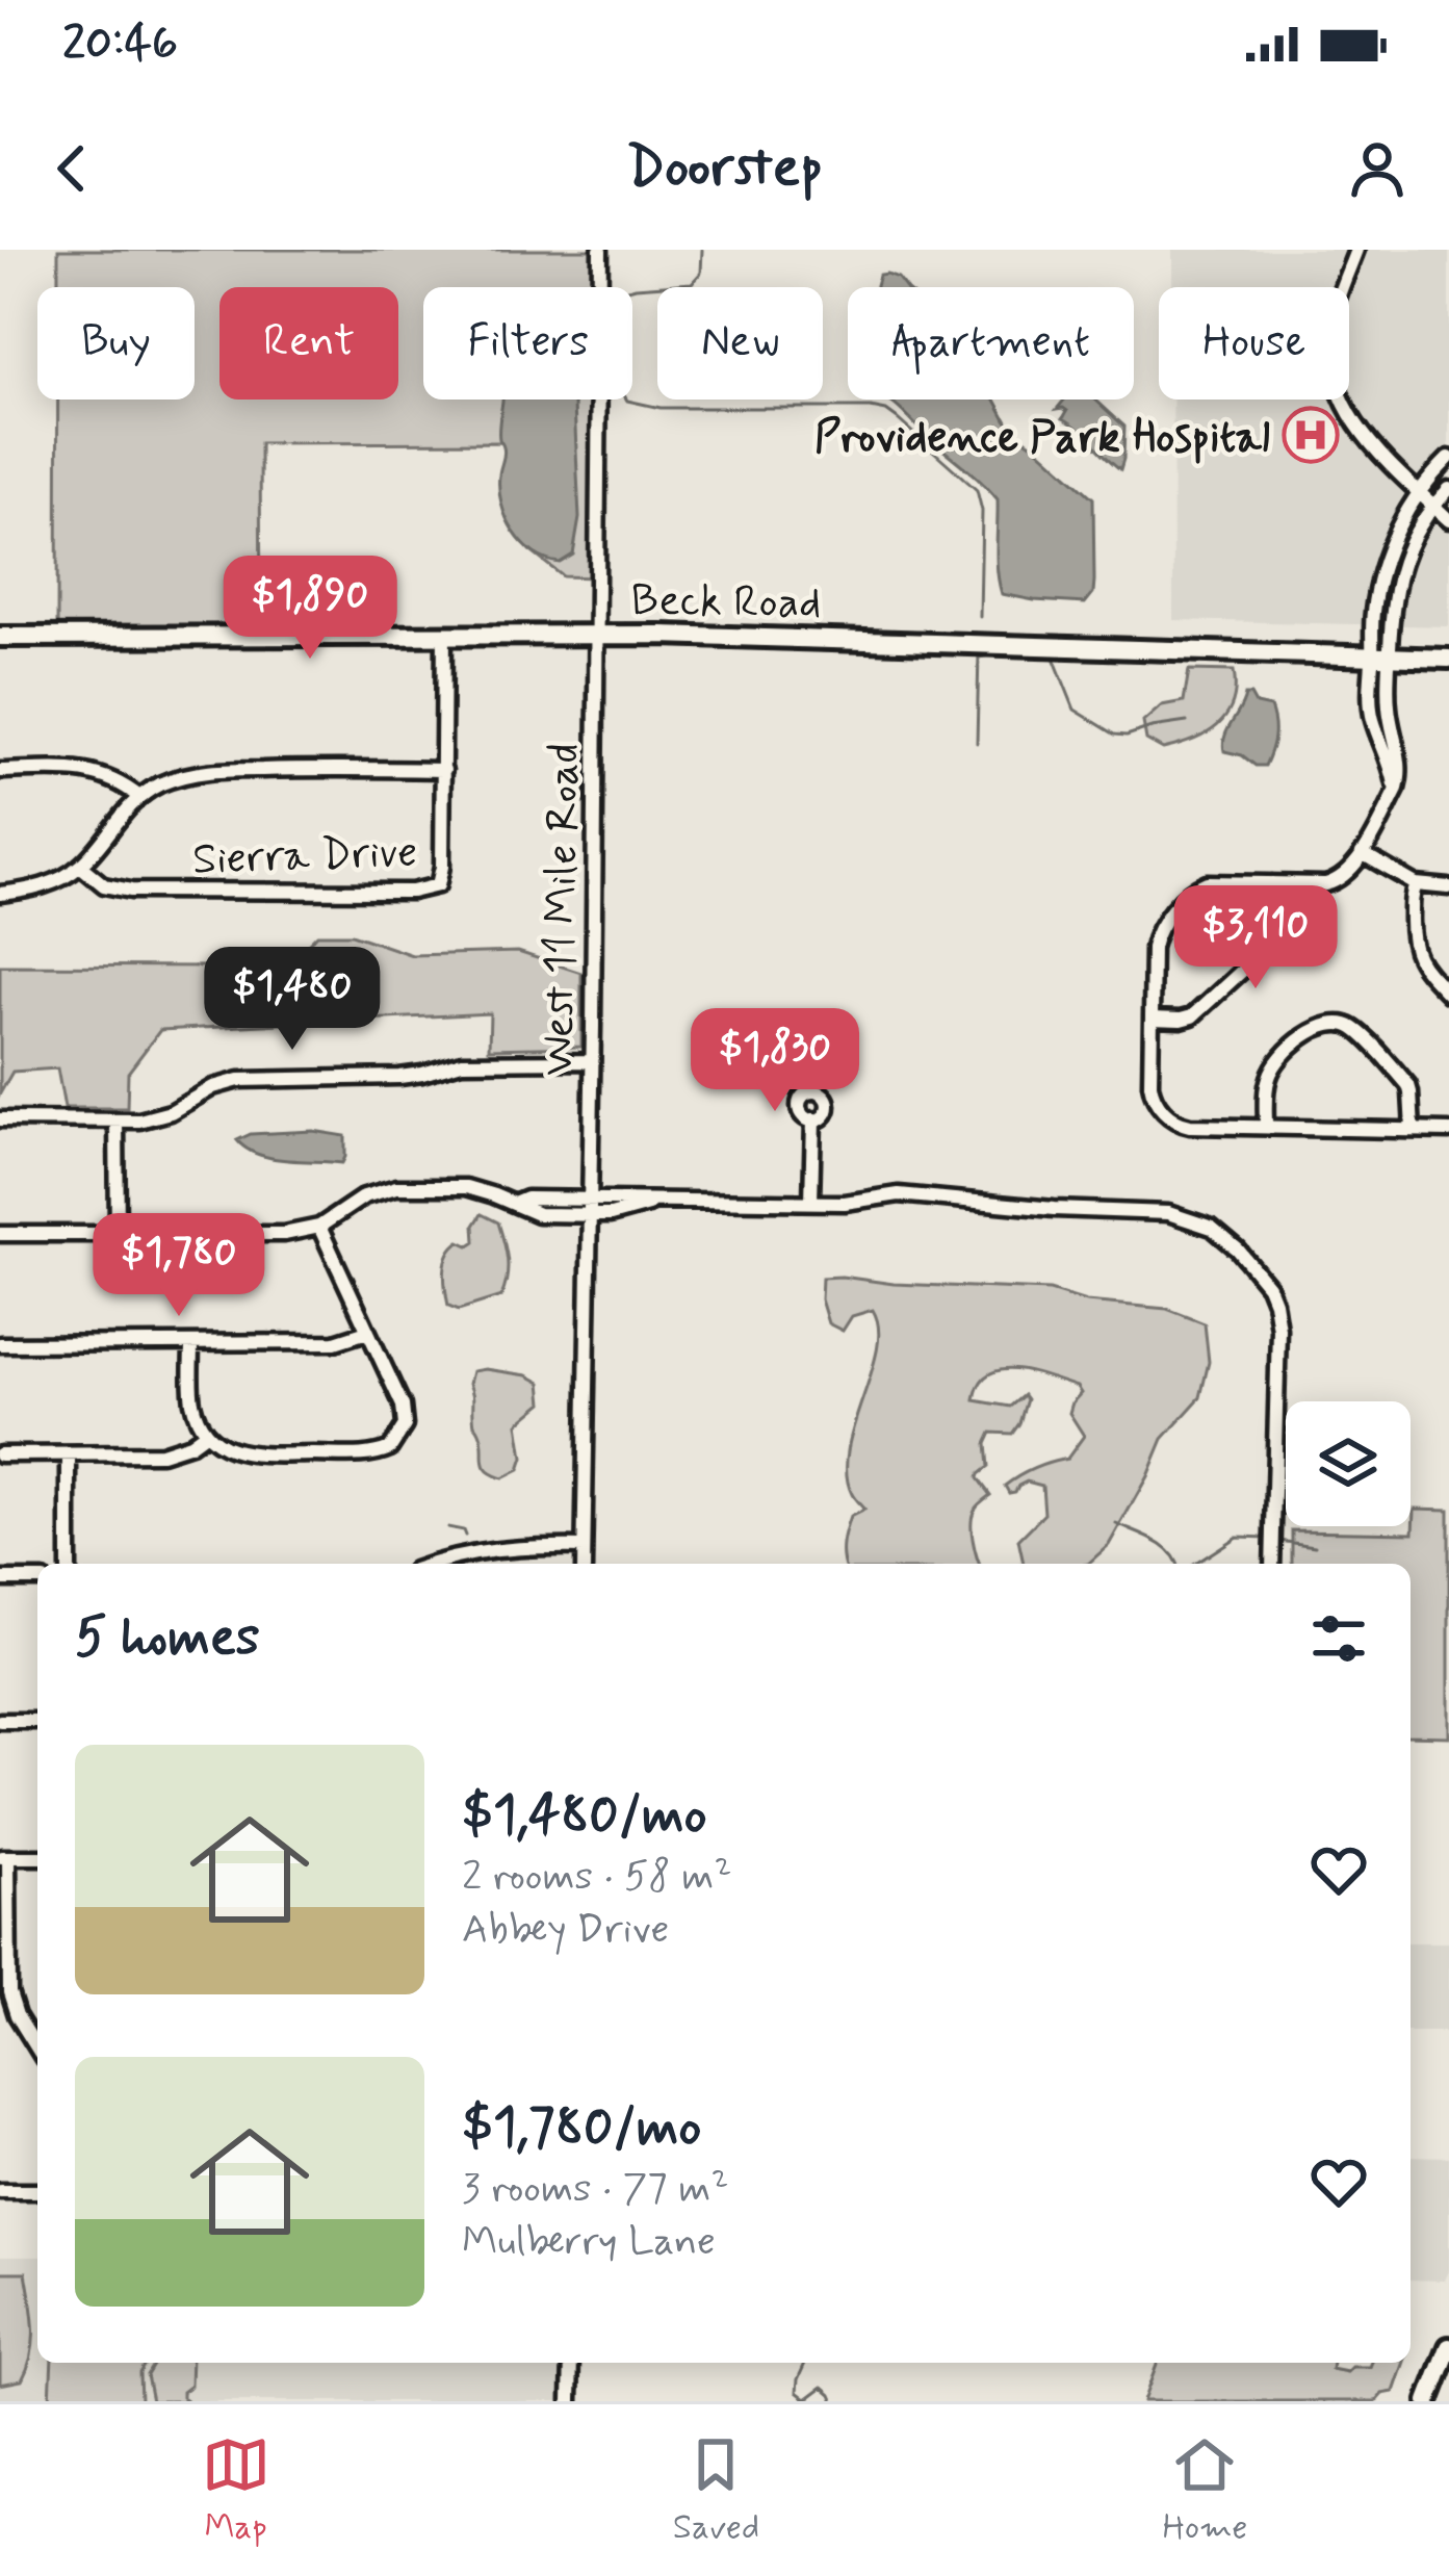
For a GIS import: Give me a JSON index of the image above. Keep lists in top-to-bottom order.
{
  "streets": {
    "main road": ["Beck Road"],
    "street": ["Sierra Drive", "West 11 Mile Road"]
  },
  "crossings": [
    ["Beck Road", "Sierra Drive"],
    ["Beck Road", "West 11 Mile Road"]
  ],
  "places": {
    "hospital": ["Providence Park Hospital"]
  },
  "page": {
    "status": "20:46",
    "header": "Doorstep",
    "chip": [
      "Buy",
      "Rent",
      "Filters",
      "New",
      "Apartment",
      "House"
    ],
    "price": [
      "$1,890",
      "$3,110",
      "$1,480",
      "$1,830",
      "$1,780"
    ],
    "heading": "5 homes",
    "list": [
      {
        "name": "$1,480/mo",
        "note": "2 rooms · 58 m² · Abbey Drive"
      },
      {
        "name": "$1,780/mo",
        "note": "3 rooms · 77 m² · Mulberry Lane"
      }
    ],
    "tabs": ["Map", "Saved", "Home"]
  }
}
